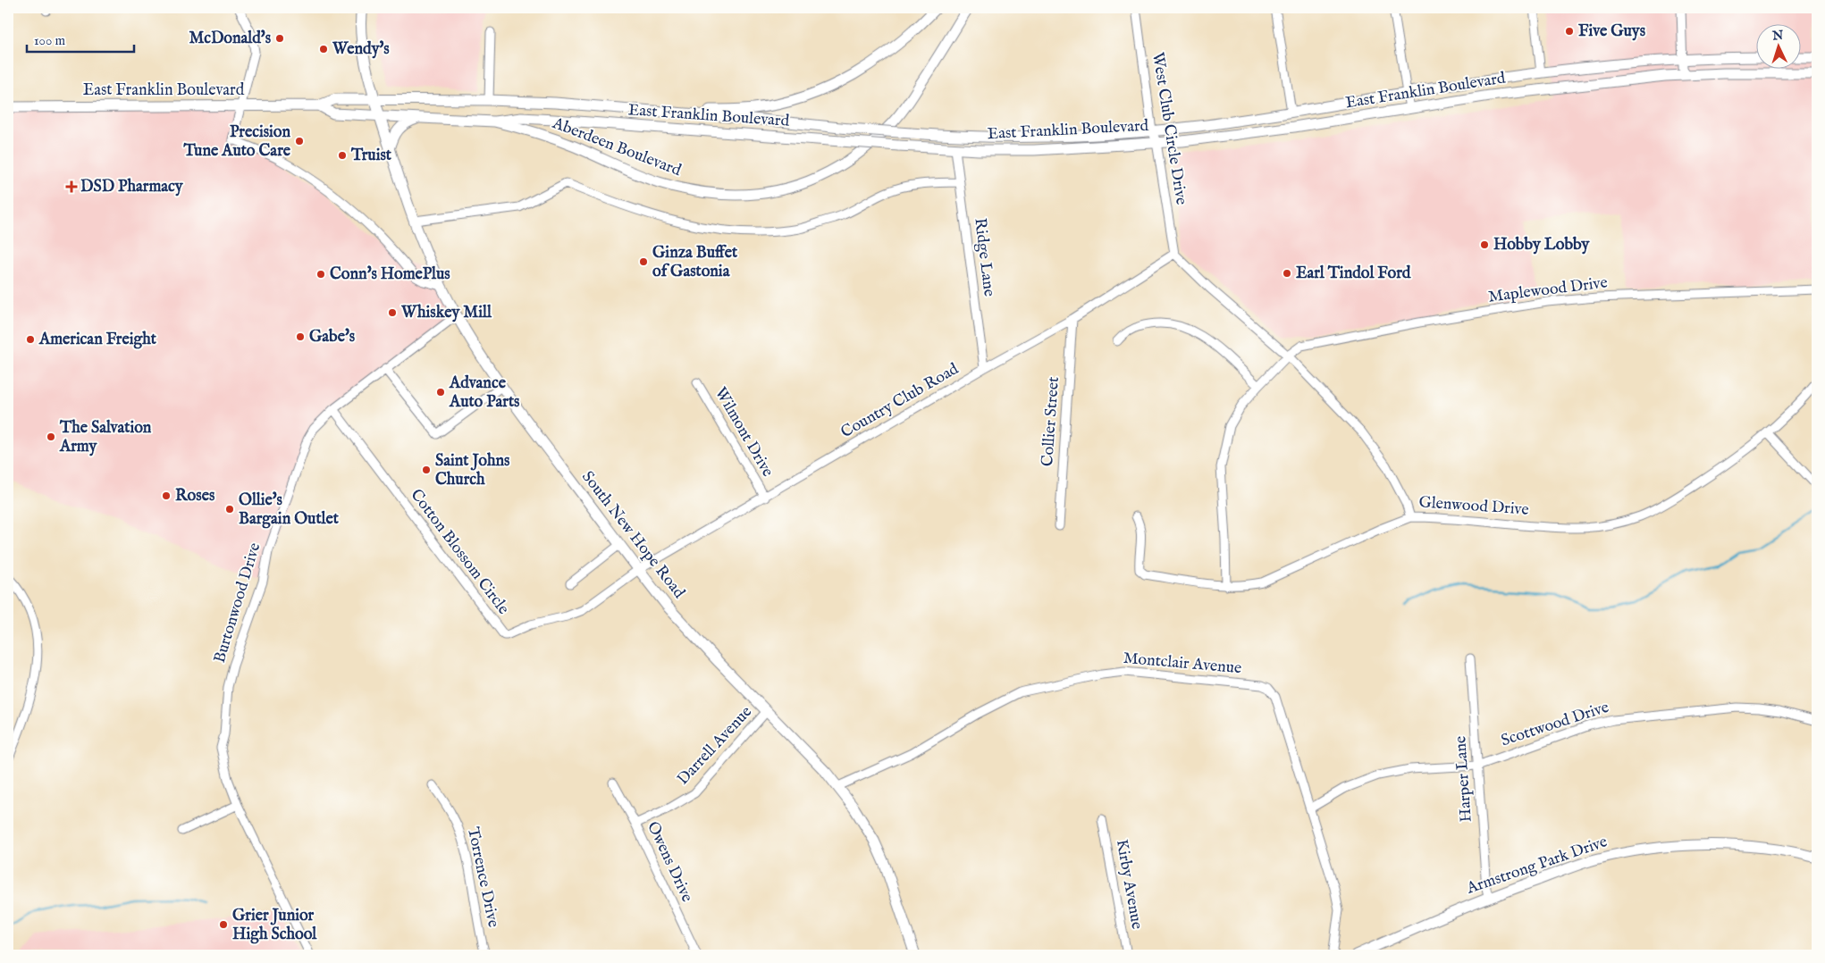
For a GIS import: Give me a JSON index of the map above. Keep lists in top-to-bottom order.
{
  "streets": {
    "main road": [
      "East Franklin Boulevard",
      "Aberdeen Boulevard",
      "South New Hope Road",
      "Armstrong Park Drive"
    ],
    "street": [
      "West Club Circle Drive",
      "Ridge Lane",
      "Maplewood Drive",
      "Country Club Road",
      "Collier Street",
      "Wilmont Drive",
      "Glenwood Drive",
      "Cotton Blossom Circle",
      "Burtonwood Drive",
      "Montclair Avenue",
      "Scottwood Drive",
      "Darrell Avenue",
      "Harper Lane",
      "Owens Drive",
      "Torrence Drive",
      "Kirby Avenue"
    ]
  },
  "crossings": [
    ["East Franklin Boulevard", "West Club Circle Drive"],
    ["East Franklin Boulevard", "Aberdeen Boulevard"],
    ["East Franklin Boulevard", "Ridge Lane"],
    ["East Franklin Boulevard", "South New Hope Road"],
    ["West Club Circle Drive", "Country Club Road"],
    ["West Club Circle Drive", "Glenwood Drive"],
    ["Ridge Lane", "Country Club Road"],
    ["Maplewood Drive", "Glenwood Drive"],
    ["Country Club Road", "Collier Street"],
    ["Country Club Road", "Wilmont Drive"],
    ["Country Club Road", "Glenwood Drive"],
    ["Country Club Road", "South New Hope Road"],
    ["Country Club Road", "Cotton Blossom Circle"],
    ["South New Hope Road", "Cotton Blossom Circle"],
    ["South New Hope Road", "Burtonwood Drive"],
    ["South New Hope Road", "Montclair Avenue"],
    ["South New Hope Road", "Darrell Avenue"],
    ["Cotton Blossom Circle", "Burtonwood Drive"],
    ["Montclair Avenue", "Scottwood Drive"],
    ["Scottwood Drive", "Harper Lane"],
    ["Darrell Avenue", "Owens Drive"],
    ["Harper Lane", "Armstrong Park Drive"]
  ],
  "places": {
    "other": [
      "Five Guys",
      "McDonald's",
      "Wendy's",
      "Precision Tune Auto Care",
      "Truist",
      "Hobby Lobby",
      "Ginza Buffet of Gastonia",
      "Earl Tindol Ford",
      "Conn's HomePlus",
      "Whiskey Mill",
      "Gabe's",
      "American Freight",
      "Advance Auto Parts",
      "The Salvation Army",
      "Saint Johns Church",
      "Roses",
      "Ollie's Bargain Outlet",
      "Grier Junior High School"
    ],
    "health": ["DSD Pharmacy"]
  },
  "scale_bar": "100 m",
  "north": "top"
}
